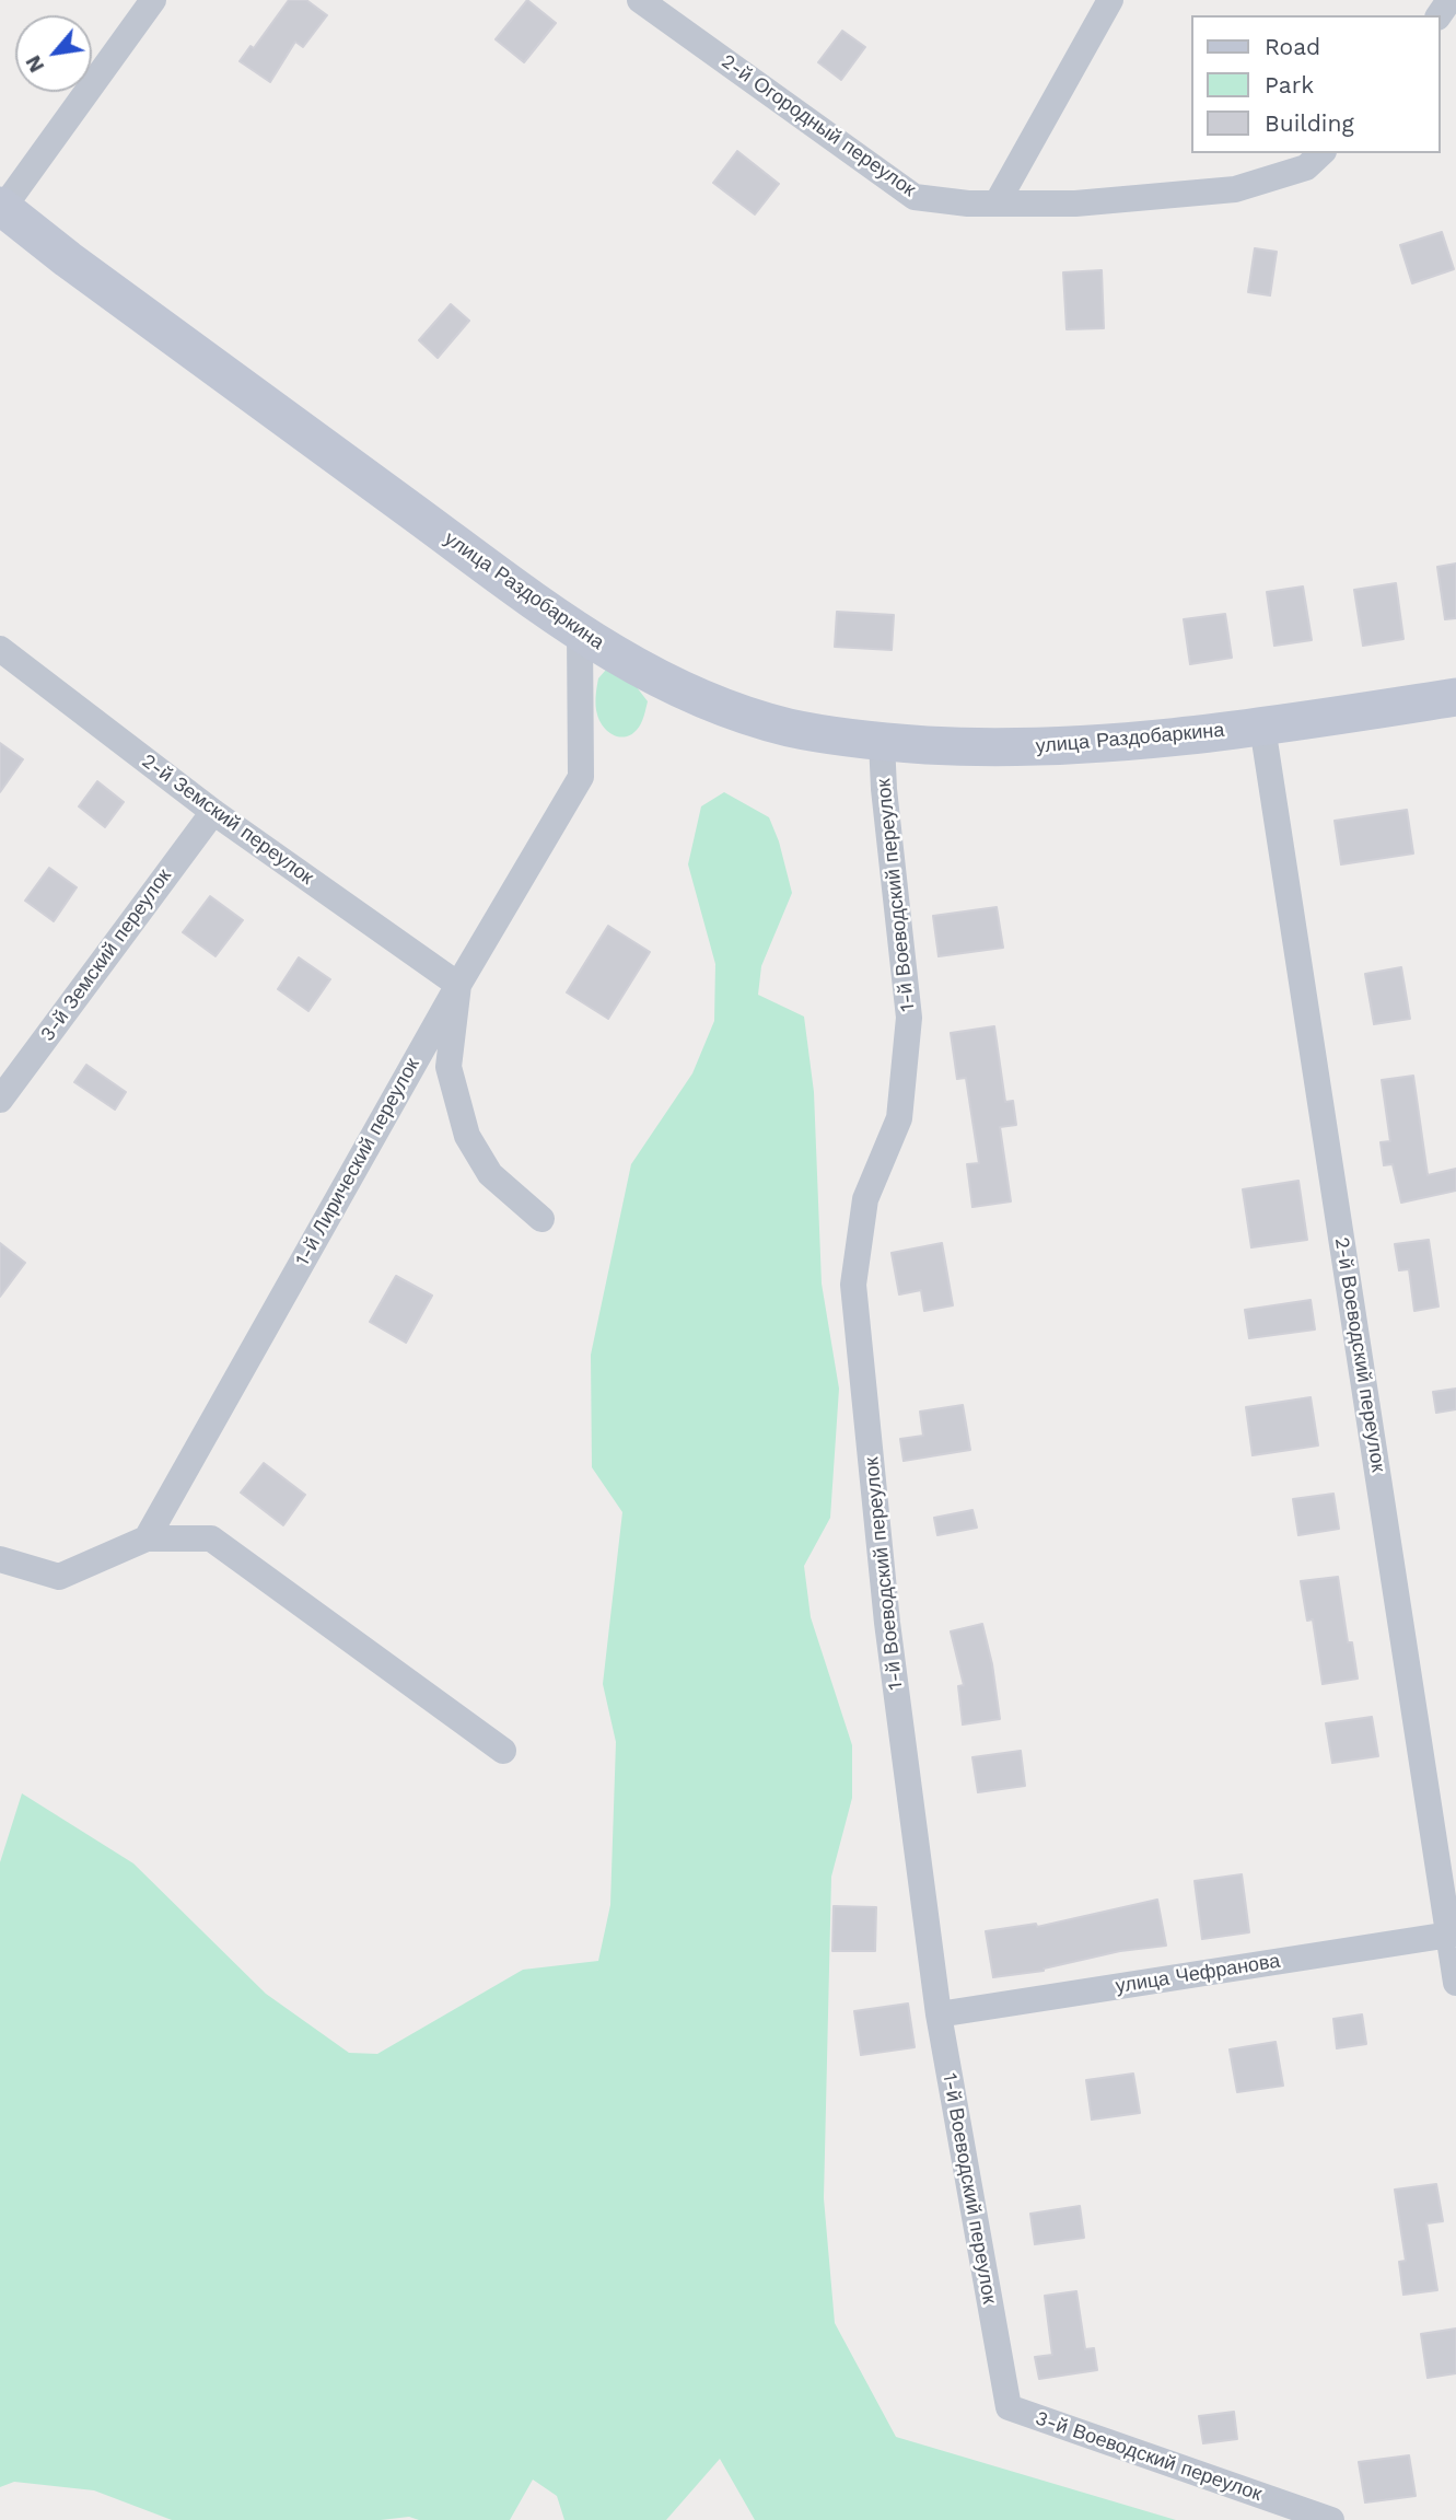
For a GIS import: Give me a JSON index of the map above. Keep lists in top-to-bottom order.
{
  "streets": {
    "street": [
      "2-й Огородный переулок",
      "улица Раздобаркина",
      "2-й Земский переулок",
      "1-й Воеводский переулок",
      "3-й Земский переулок",
      "1-й Лирический переулок",
      "2-й Воеводский переулок",
      "улица Чефранова",
      "3-й Воеводский переулок"
    ]
  },
  "crossings": [
    ["улица Раздобаркина", "1-й Воеводский переулок"],
    ["улица Раздобаркина", "1-й Лирический переулок"],
    ["улица Раздобаркина", "2-й Воеводский переулок"],
    ["2-й Земский переулок", "3-й Земский переулок"],
    ["2-й Земский переулок", "1-й Лирический переулок"],
    ["1-й Воеводский переулок", "улица Чефранова"],
    ["1-й Воеводский переулок", "3-й Воеводский переулок"],
    ["2-й Воеводский переулок", "улица Чефранова"]
  ],
  "legend": ["Road", "Park", "Building"],
  "north": "bottom left"
}
